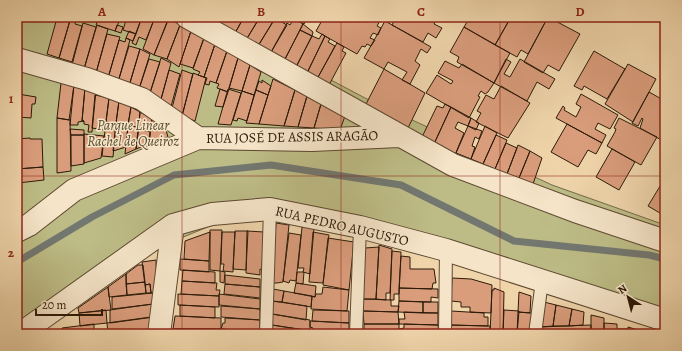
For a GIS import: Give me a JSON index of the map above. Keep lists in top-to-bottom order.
{
  "streets": {
    "street": ["RUA JOSÉ DE ASSIS ARAGÃO", "RUA PEDRO AUGUSTO"]
  },
  "parks": ["Parque Linear Rachel de Queiroz"],
  "scale_bar": "20 m",
  "north": "top left",
  "grid": {
    "columns": [
      "A",
      "B",
      "C",
      "D"
    ],
    "rows": ["1", "2"]
  }
}
